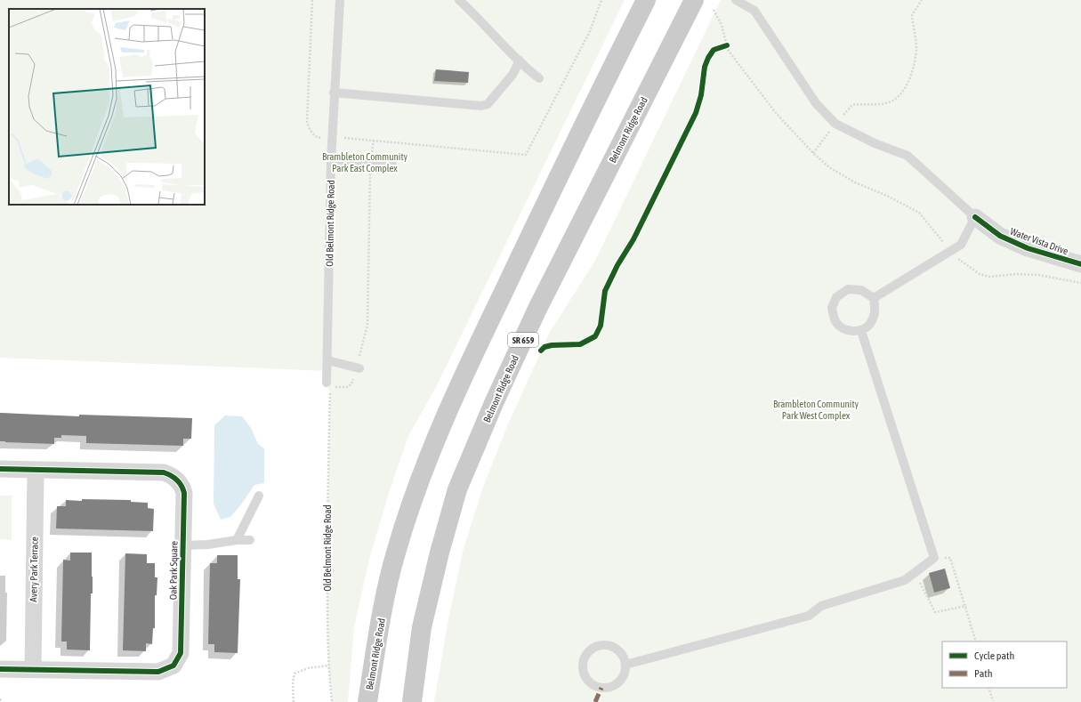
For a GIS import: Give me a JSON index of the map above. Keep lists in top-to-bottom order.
{
  "streets": {
    "main road": ["Belmont Ridge Road", "SR 659"],
    "street": ["Water Vista Drive", "Avery Park Terrace", "Oak Park Square"],
    "lane": ["Old Belmont Ridge Road"]
  },
  "crossings": [
    ["Avery Park Terrace", "Oak Park Square"]
  ],
  "parks": ["Brambleton Community Park East Complex", "Brambleton Community Park West Complex"],
  "legend": ["Cycle path", "Path"]
}
